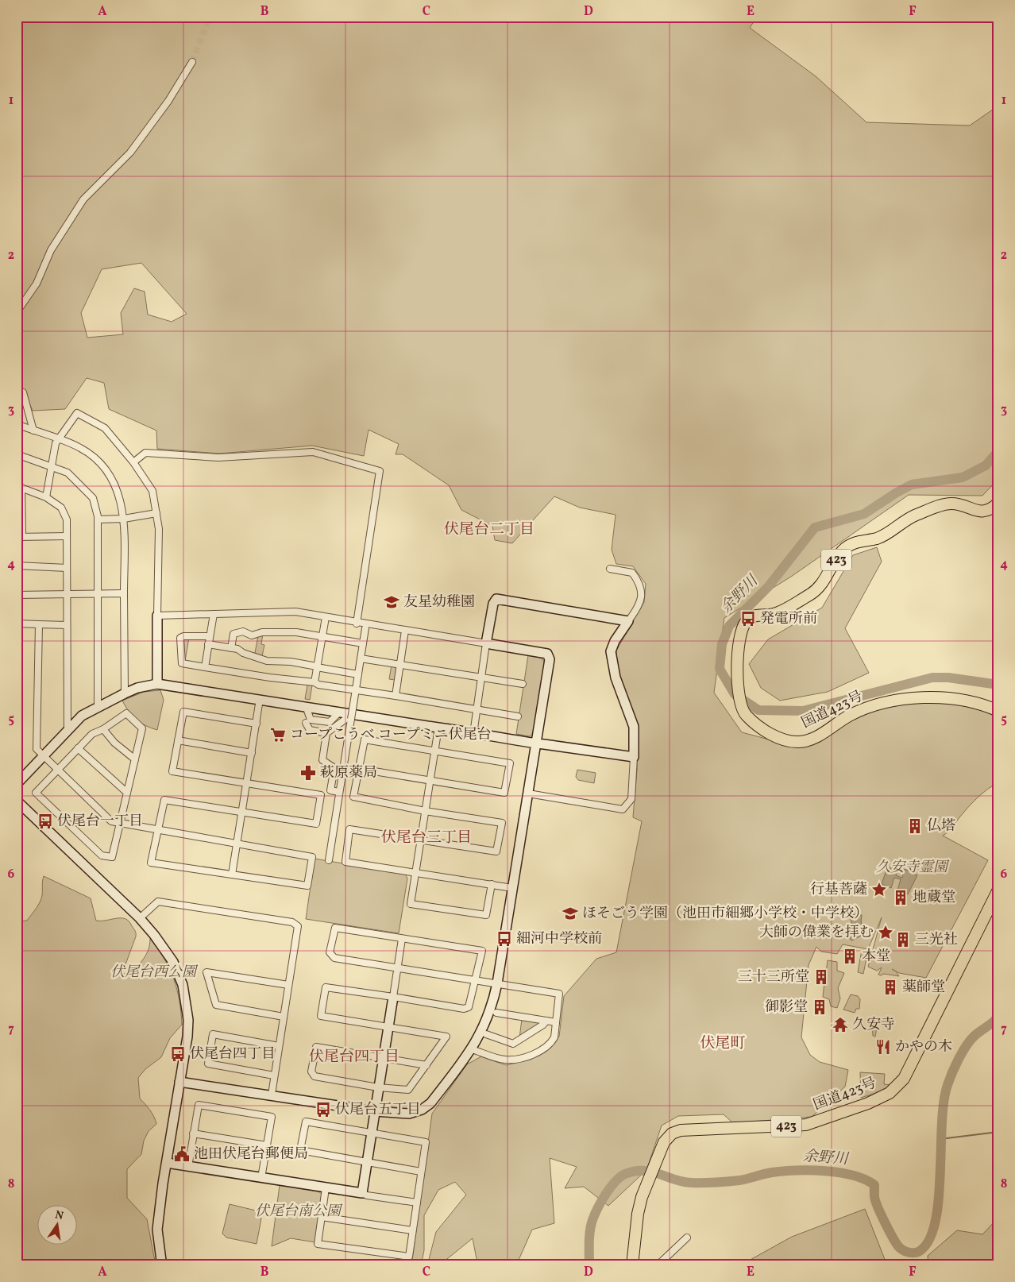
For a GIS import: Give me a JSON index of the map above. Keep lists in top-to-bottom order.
{
  "streets": {
    "highway": ["423", "国道423号"]
  },
  "districts": [
    "伏尾台二丁目",
    "伏尾台三丁目",
    "伏尾町",
    "伏尾台四丁目"
  ],
  "water": ["余野川"],
  "parks": ["久安寺霊園", "伏尾台⻄公園", "伏尾台南公園"],
  "places": {
    "school or university": ["友星幼稚園", "ほそごう学園（池田市細郷小学校・中学校）"],
    "bus stop": [
      "発電所前",
      "伏尾台一丁目",
      "細河中学校前",
      "伏尾台四丁目",
      "伏尾台五丁目"
    ],
    "supermarket": ["コープこうべ コープミニ伏尾台"],
    "pharmacy": ["萩原薬局"],
    "building": [
      "仏塔",
      "地蔵堂",
      "三光社",
      "本堂",
      "三十三所堂",
      "薬師堂",
      "御影堂"
    ],
    "place": ["行基菩薩", "大師の偉業を拝む"],
    "temple": ["久安寺"],
    "restaurant": ["かやの木"],
    "public building": ["池田伏尾台郵便局"]
  },
  "north": "top",
  "grid": {
    "columns": [
      "A",
      "B",
      "C",
      "D",
      "E",
      "F"
    ],
    "rows": [
      "1",
      "2",
      "3",
      "4",
      "5",
      "6",
      "7",
      "8"
    ]
  }
}
